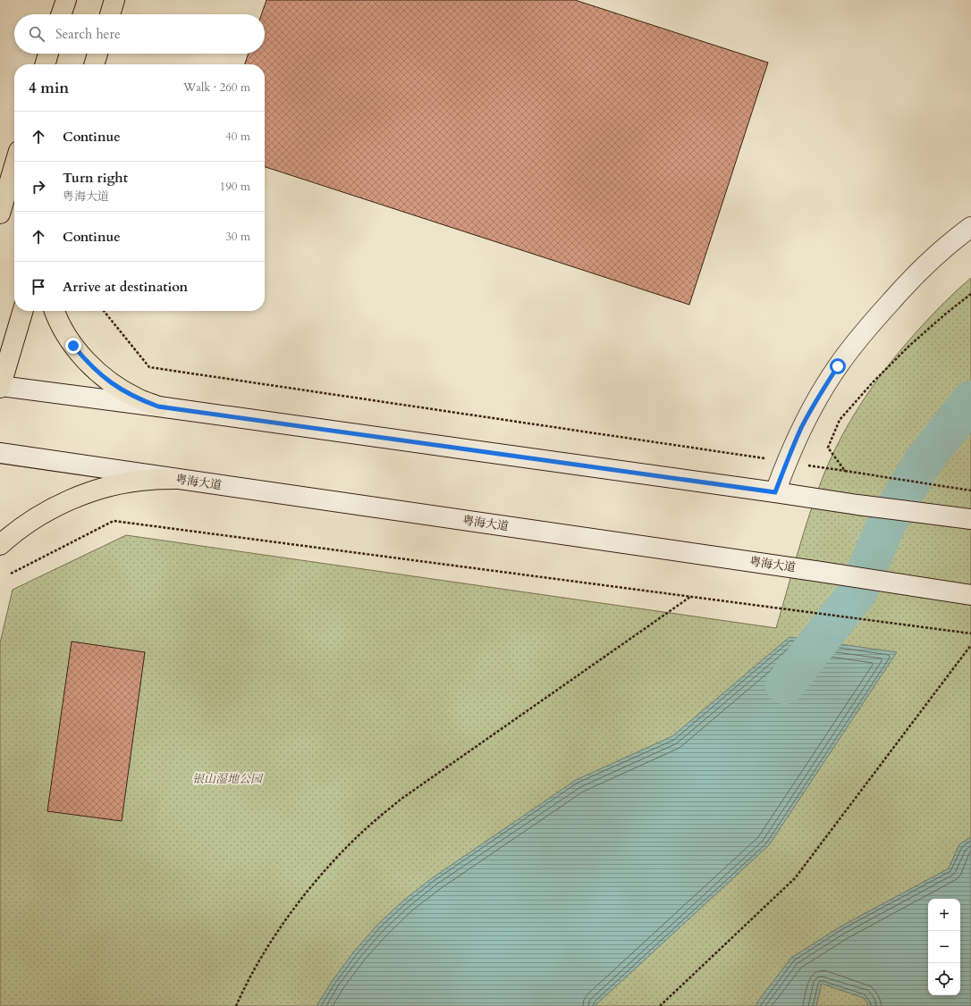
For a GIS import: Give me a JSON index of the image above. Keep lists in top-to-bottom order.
{
  "streets": {
    "main road": ["粤海大道"]
  },
  "parks": ["银山湿地公园"],
  "page": {
    "search": "Search here",
    "heading": ["4 min", "Walk · 260 m"],
    "list": [
      ["Continue", "40 m"],
      ["Turn right", "粤海大道", "190 m"],
      ["Continue", "30 m"],
      "Arrive at destination"
    ],
    "map_buttons": ["+", "−"]
  }
}
